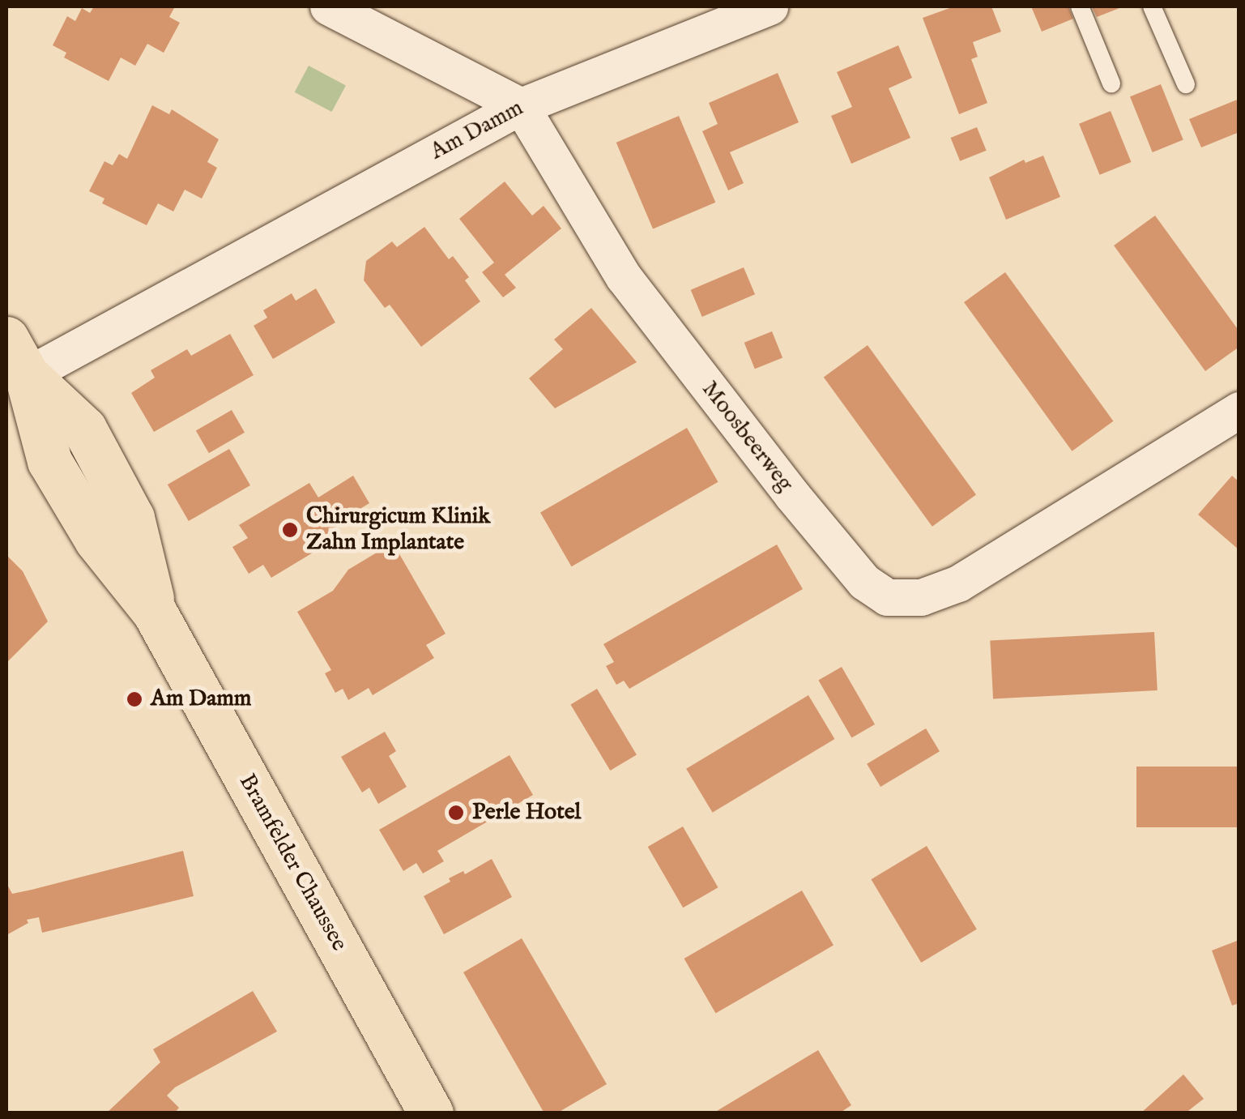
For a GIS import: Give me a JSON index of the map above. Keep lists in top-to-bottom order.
{
  "streets": {
    "main road": ["Bramfelder Chaussee"],
    "street": ["Am Damm", "Moosbeerweg"]
  },
  "crossings": [
    ["Am Damm", "Moosbeerweg"],
    ["Am Damm", "Bramfelder Chaussee"]
  ],
  "places": ["Chirurgicum Klinik Zahn Implantate", "Am Damm", "Perle Hotel"]
}
